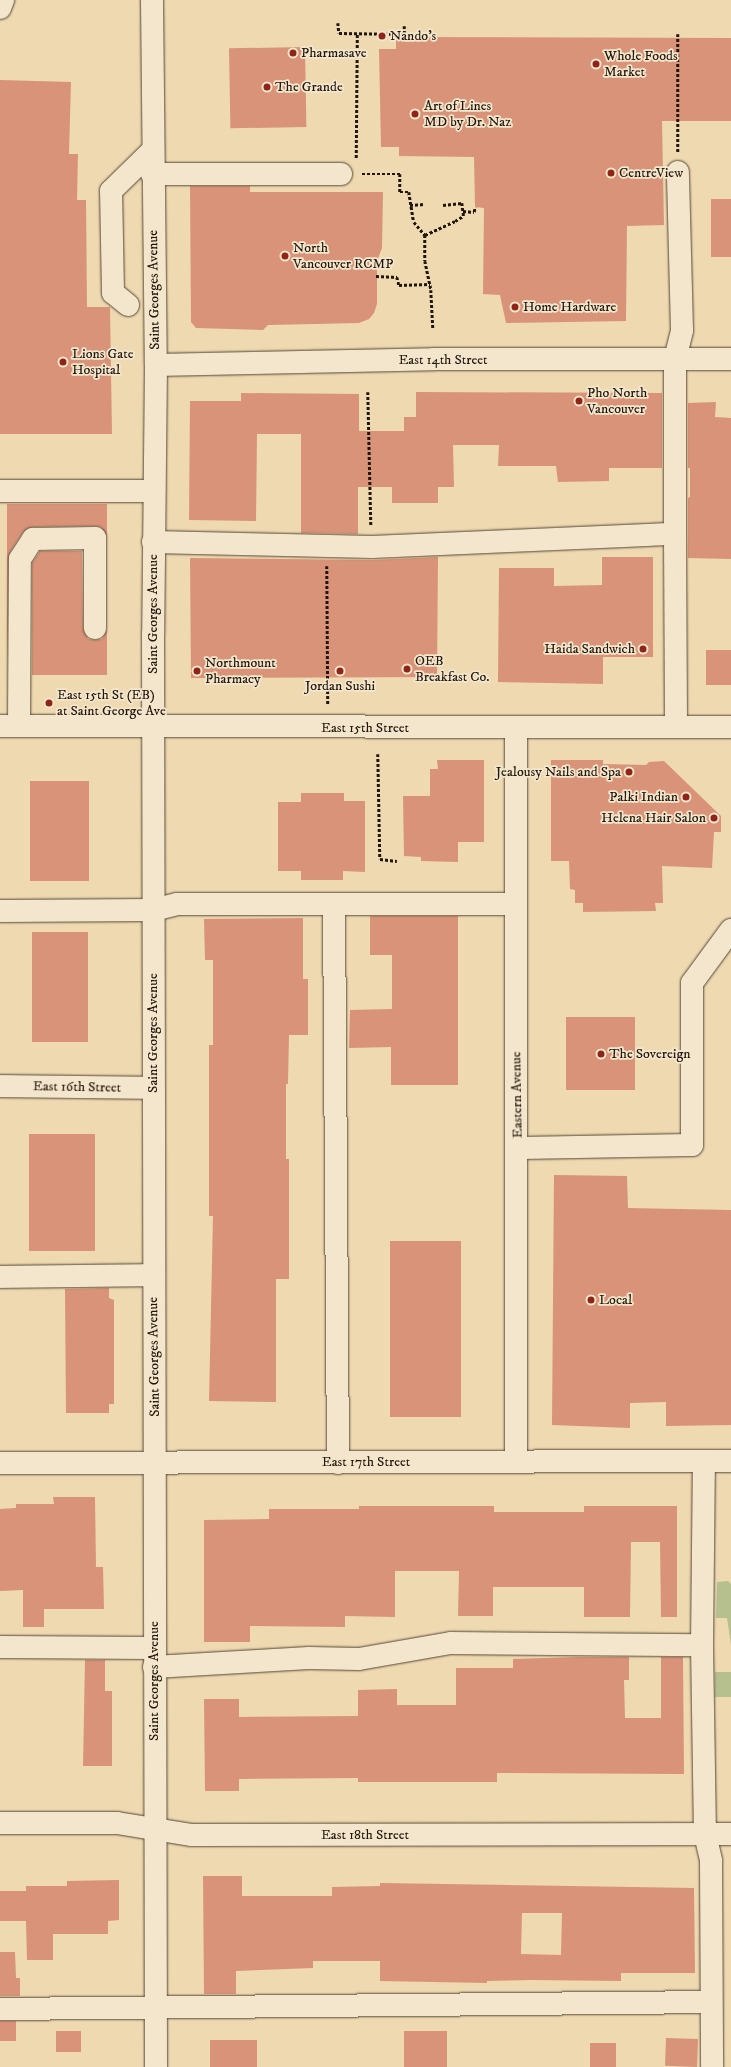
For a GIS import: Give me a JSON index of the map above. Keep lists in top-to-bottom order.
{
  "streets": {
    "street": [
      "Saint Georges Avenue",
      "East 14th Street",
      "East 15th Street",
      "East 16th Street",
      "Eastern Avenue",
      "East 17th Street",
      "East 18th Street"
    ]
  },
  "crossings": [
    ["Saint Georges Avenue", "East 14th Street"],
    ["Saint Georges Avenue", "East 15th Street"],
    ["Saint Georges Avenue", "East 16th Street"],
    ["Saint Georges Avenue", "East 17th Street"],
    ["Saint Georges Avenue", "East 18th Street"],
    ["East 15th Street", "Eastern Avenue"],
    ["Eastern Avenue", "East 17th Street"]
  ],
  "places": [
    "Nando's",
    "Pharmasave",
    "Whole Foods Market",
    "The Grande",
    "Art of Lines MD by Dr. Naz",
    "CentreView",
    "North Vancouver RCMP",
    "Home Hardware",
    "Lions Gate Hospital",
    "Pho North Vancouver",
    "Haida Sandwich",
    "OEB Breakfast Co.",
    "Northmount Pharmacy",
    "Jordan Sushi",
    "East 15th St (EB) at Saint George Ave",
    "Jealousy Nails and Spa",
    "Palki Indian",
    "Helena Hair Salon",
    "The Sovereign",
    "Local"
  ]
}
